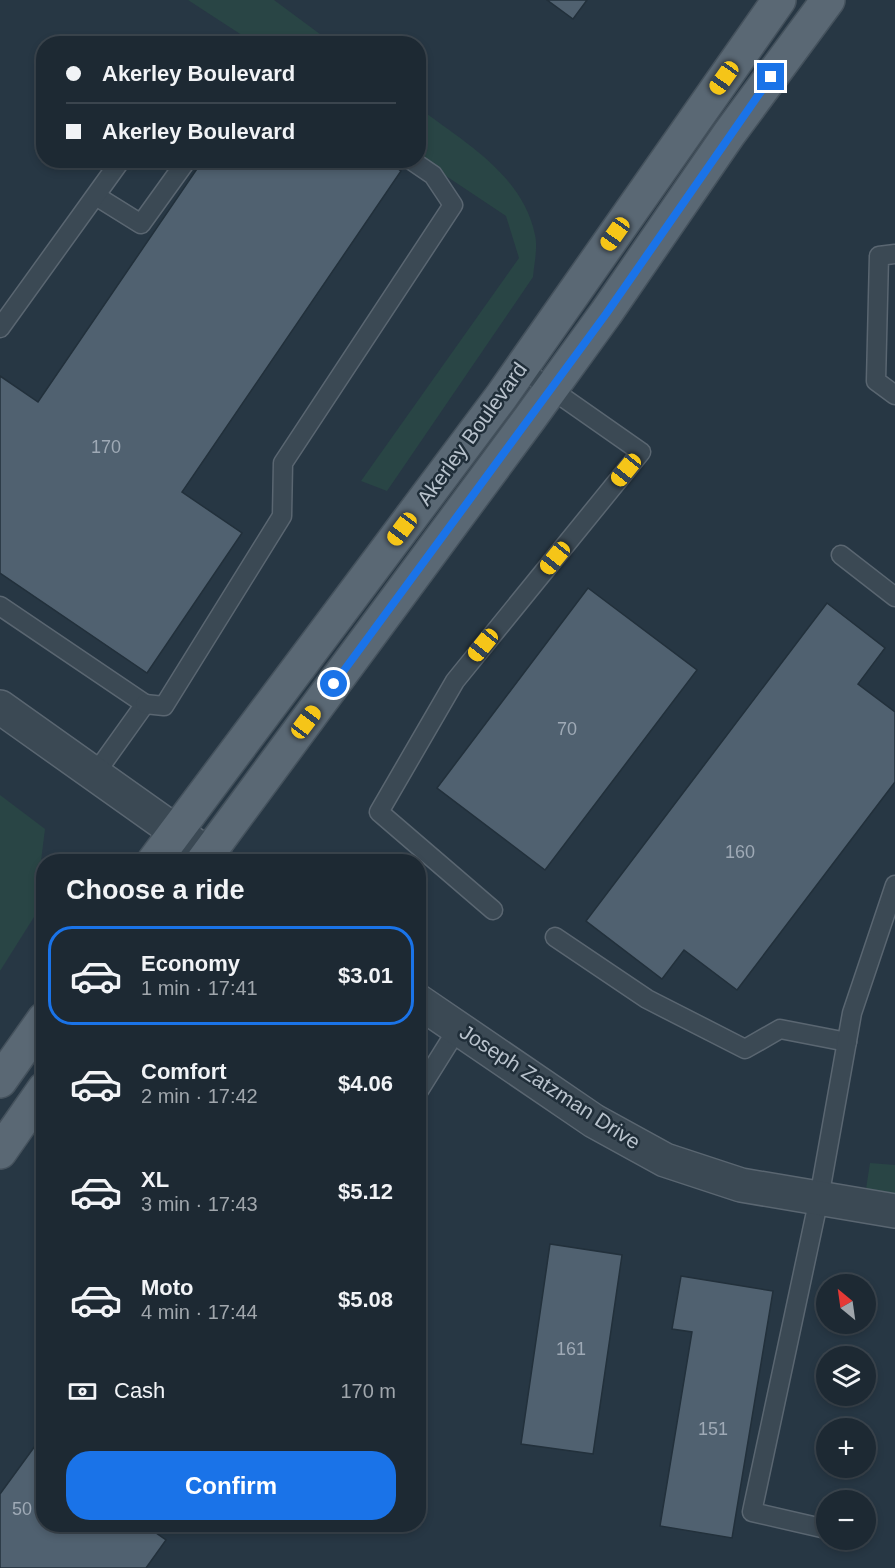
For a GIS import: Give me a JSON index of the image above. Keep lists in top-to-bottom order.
{
  "streets": {
    "main road": ["Akerley Boulevard"],
    "street": ["Joseph Zatzman Drive"]
  },
  "house_numbers": [
    "170",
    "70",
    "160",
    "161",
    "151",
    "50"
  ],
  "north": "top left",
  "page": {
    "banner": ["Akerley Boulevard", "Akerley Boulevard"],
    "heading": "Choose a ride",
    "list": [
      {
        "name": "Economy",
        "note": "1 min · 17:41",
        "value": "$3.01"
      },
      {
        "name": "Comfort",
        "note": "2 min · 17:42",
        "value": "$4.06"
      },
      {
        "name": "XL",
        "note": "3 min · 17:43",
        "value": "$5.12"
      },
      {
        "name": "Moto",
        "note": "4 min · 17:44",
        "value": "$5.08"
      }
    ],
    "map_buttons": ["+", "−"],
    "pay": ["Cash", "170 m"],
    "buttons": "Confirm"
  }
}
